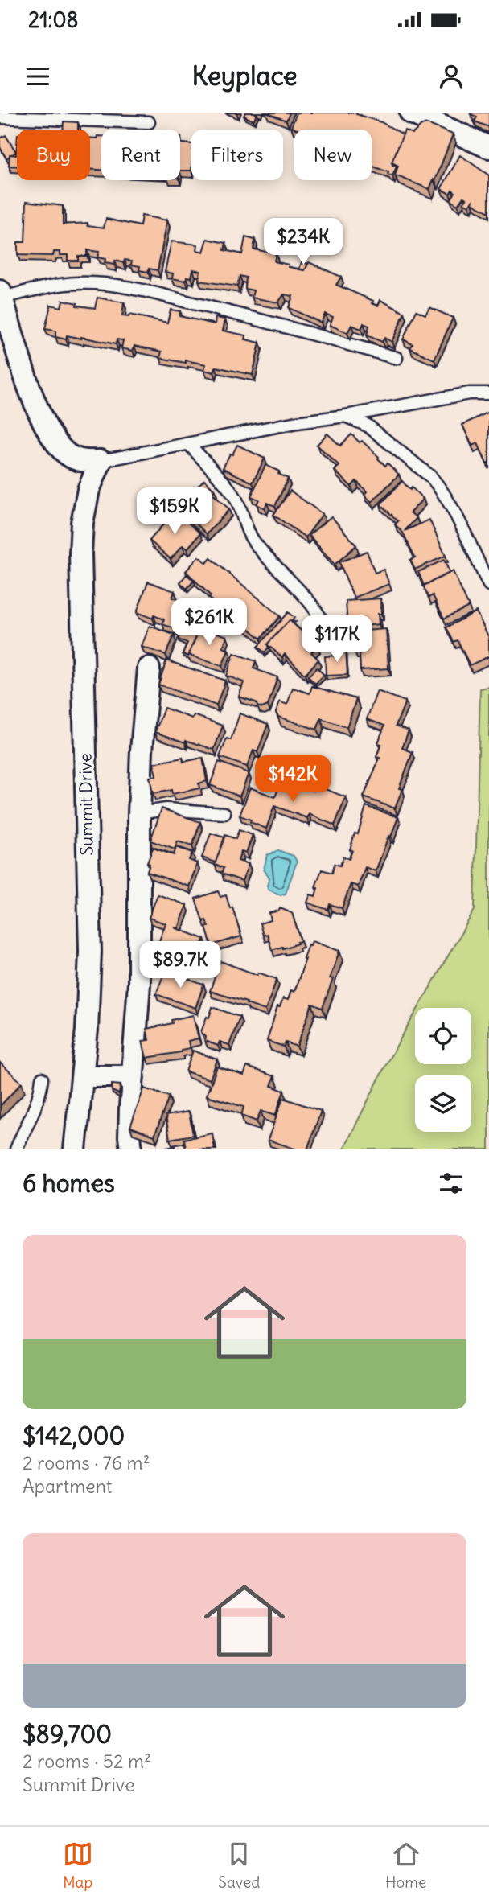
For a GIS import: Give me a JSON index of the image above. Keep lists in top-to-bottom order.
{
  "streets": {
    "street": ["Summit Drive"]
  },
  "page": {
    "status": "21:08",
    "header": "Keyplace",
    "chip": [
      "Buy",
      "Rent",
      "Filters",
      "New"
    ],
    "price": [
      "$234K",
      "$159K",
      "$261K",
      "$117K",
      "$142K",
      "$89.7K"
    ],
    "heading": "6 homes",
    "list": [
      {
        "name": "$142,000",
        "note": "2 rooms · 76 m² · Apartment"
      },
      {
        "name": "$89,700",
        "note": "2 rooms · 52 m² · Summit Drive"
      }
    ],
    "tabs": ["Map", "Saved", "Home"]
  }
}
